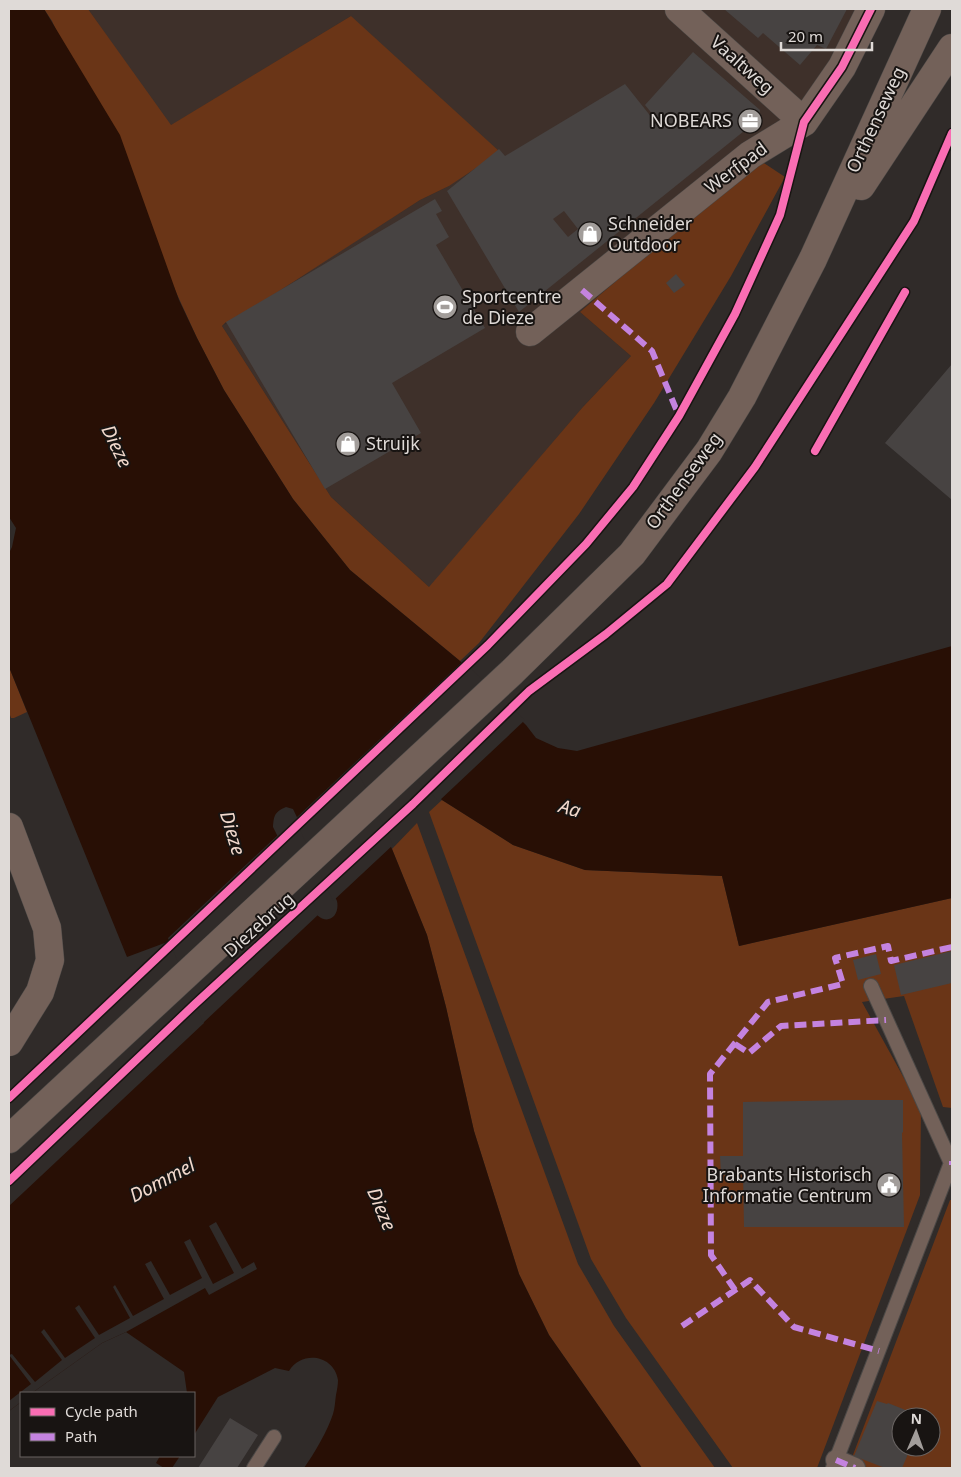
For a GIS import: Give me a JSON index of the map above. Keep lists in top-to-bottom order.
{
  "streets": {
    "street": [
      "Vaaltweg",
      "Orthenseweg",
      "Werfpad",
      "Diezebrug"
    ]
  },
  "crossings": [
    ["Vaaltweg", "Werfpad"],
    ["Orthenseweg", "Diezebrug"]
  ],
  "water": ["Dieze", "Aa", "Dommel"],
  "places": {
    "office": ["NOBEARS"],
    "shop": ["Schneider Outdoor", "Struijk"],
    "sports": ["Sportcentre de Dieze"],
    "public building": ["Brabants Historisch Informatie Centrum"]
  },
  "legend": ["Cycle path", "Path"],
  "scale_bar": "20 m",
  "north": "top"
}
